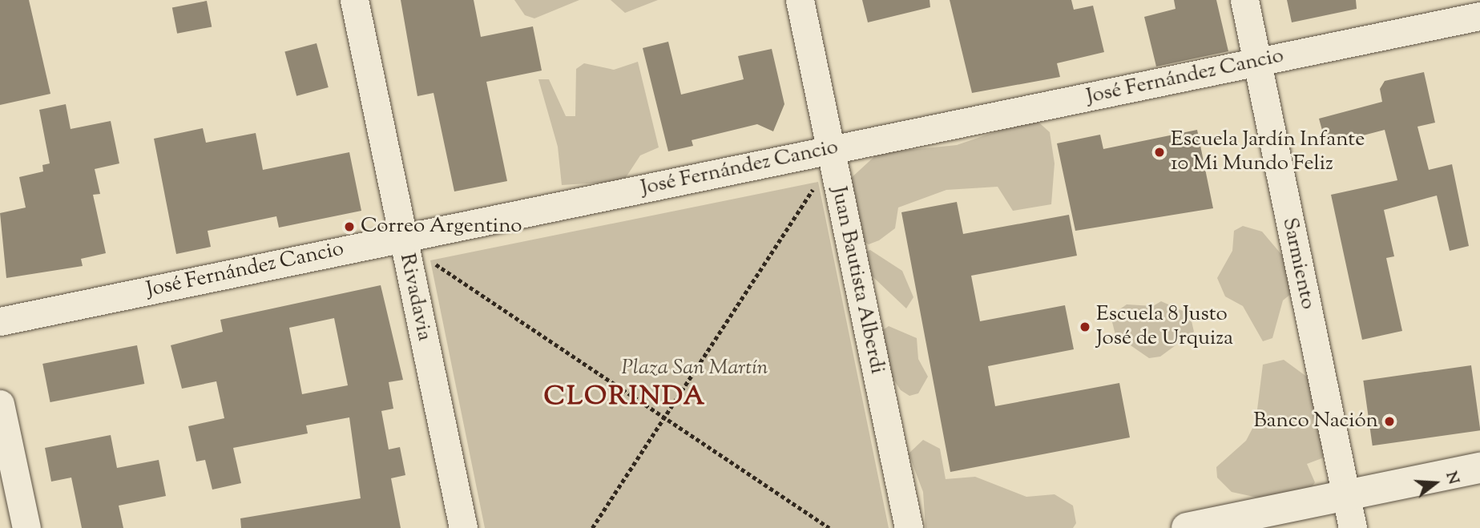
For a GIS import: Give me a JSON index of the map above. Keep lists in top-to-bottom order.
{
  "streets": {
    "street": [
      "José Fernández Cancio",
      "Sarmiento",
      "Juan Bautista Alberdi",
      "Rivadavia"
    ]
  },
  "crossings": [
    ["José Fernández Cancio", "Sarmiento"],
    ["José Fernández Cancio", "Juan Bautista Alberdi"],
    ["José Fernández Cancio", "Rivadavia"]
  ],
  "districts": ["CLORINDA"],
  "parks": ["Plaza San Martín"],
  "places": [
    "Escuela Jardín Infante 10 Mi Mundo Feliz",
    "Correo Argentino",
    "Escuela 8 Justo José de Urquiza",
    "Banco Nación"
  ],
  "north": "right"
}
